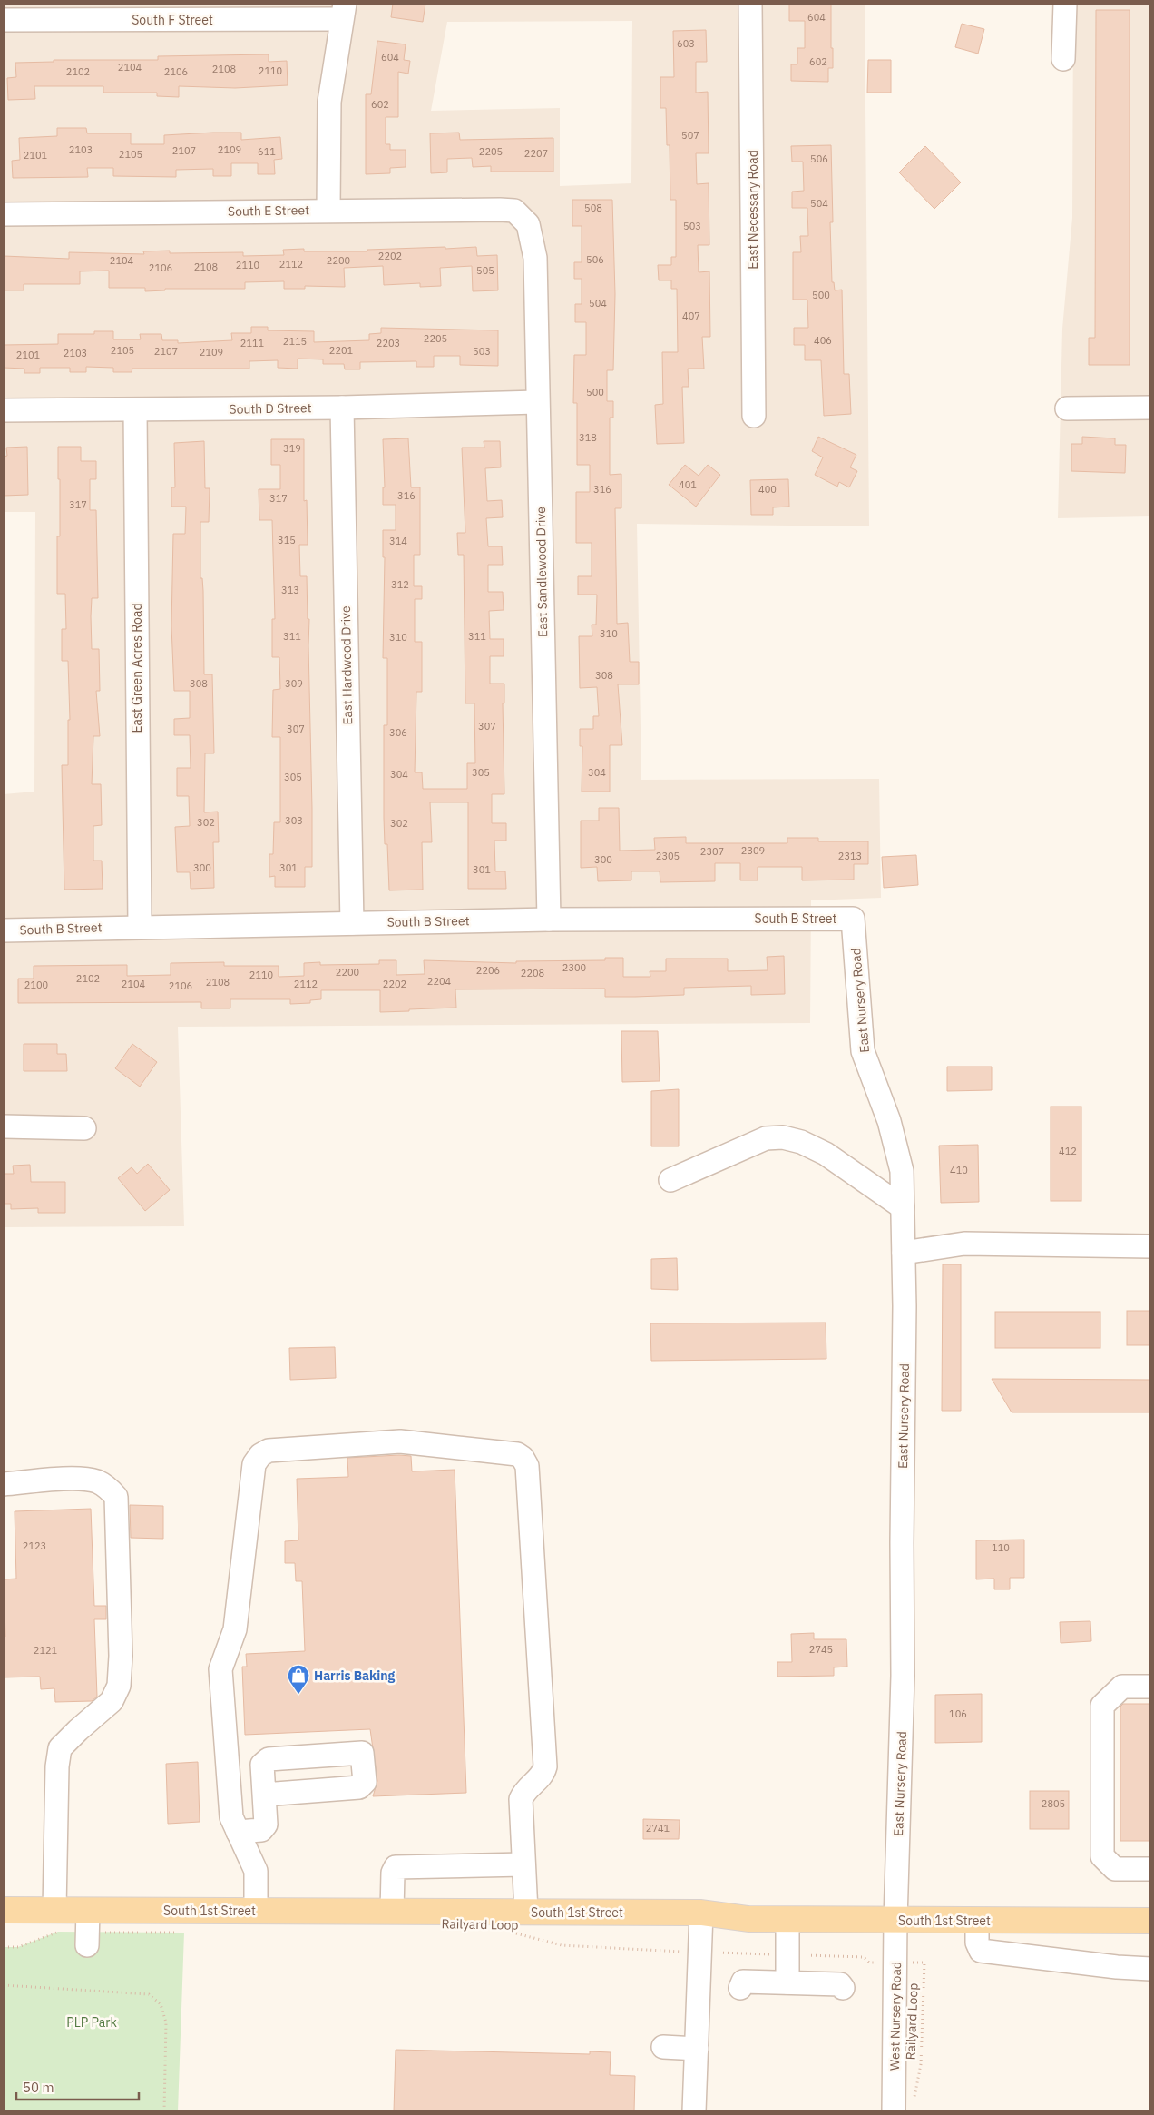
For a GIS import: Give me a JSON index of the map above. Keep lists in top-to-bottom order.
{
  "streets": {
    "main road": ["South 1st Street"],
    "street": [
      "South F Street",
      "East Necessary Road",
      "South E Street",
      "South D Street",
      "East Sandlewood Drive",
      "East Hardwood Drive",
      "East Green Acres Road",
      "South B Street",
      "East Nursery Road",
      "West Nursery Road"
    ],
    "path": ["Railyard Loop"]
  },
  "crossings": [
    ["South E Street", "East Sandlewood Drive"],
    ["South D Street", "East Sandlewood Drive"],
    ["South D Street", "East Hardwood Drive"],
    ["South D Street", "East Green Acres Road"],
    ["East Sandlewood Drive", "South B Street"],
    ["East Hardwood Drive", "South B Street"],
    ["East Green Acres Road", "South B Street"],
    ["South B Street", "East Nursery Road"],
    ["East Nursery Road", "South 1st Street"],
    ["East Nursery Road", "West Nursery Road"],
    ["South 1st Street", "West Nursery Road"]
  ],
  "parks": ["PLP Park"],
  "places": {
    "shop": ["Harris Baking"]
  },
  "house_numbers": [
    "604",
    "603",
    "604",
    "602",
    "2104",
    "2108",
    "2110",
    "2102",
    "2106",
    "602",
    "507",
    "2103",
    "2109",
    "2107",
    "611",
    "2205",
    "2207",
    "2105",
    "2101",
    "506",
    "504",
    "508",
    "503",
    "2202",
    "506",
    "2104",
    "2200",
    "2112",
    "2110",
    "2108",
    "2106",
    "505",
    "500",
    "504",
    "407",
    "2205",
    "406",
    "2115",
    "2111",
    "2203",
    "2105",
    "2201",
    "2107",
    "503",
    "2109",
    "2103",
    "2101",
    "500",
    "318",
    "319",
    "401",
    "316",
    "400",
    "316",
    "317",
    "317",
    "315",
    "314",
    "312",
    "313",
    "310",
    "311",
    "311",
    "310",
    "308",
    "308",
    "309",
    "307",
    "307",
    "306",
    "305",
    "304",
    "304",
    "305",
    "303",
    "302",
    "302",
    "2309",
    "2307",
    "2305",
    "2313",
    "300",
    "300",
    "301",
    "301",
    "2300",
    "2206",
    "2200",
    "2208",
    "2110",
    "2102",
    "2204",
    "2108",
    "2104",
    "2112",
    "2202",
    "2100",
    "2106",
    "412",
    "410",
    "2123",
    "110",
    "2745",
    "2121",
    "106",
    "2805",
    "2741"
  ],
  "scale_bar": "50 m"
}
